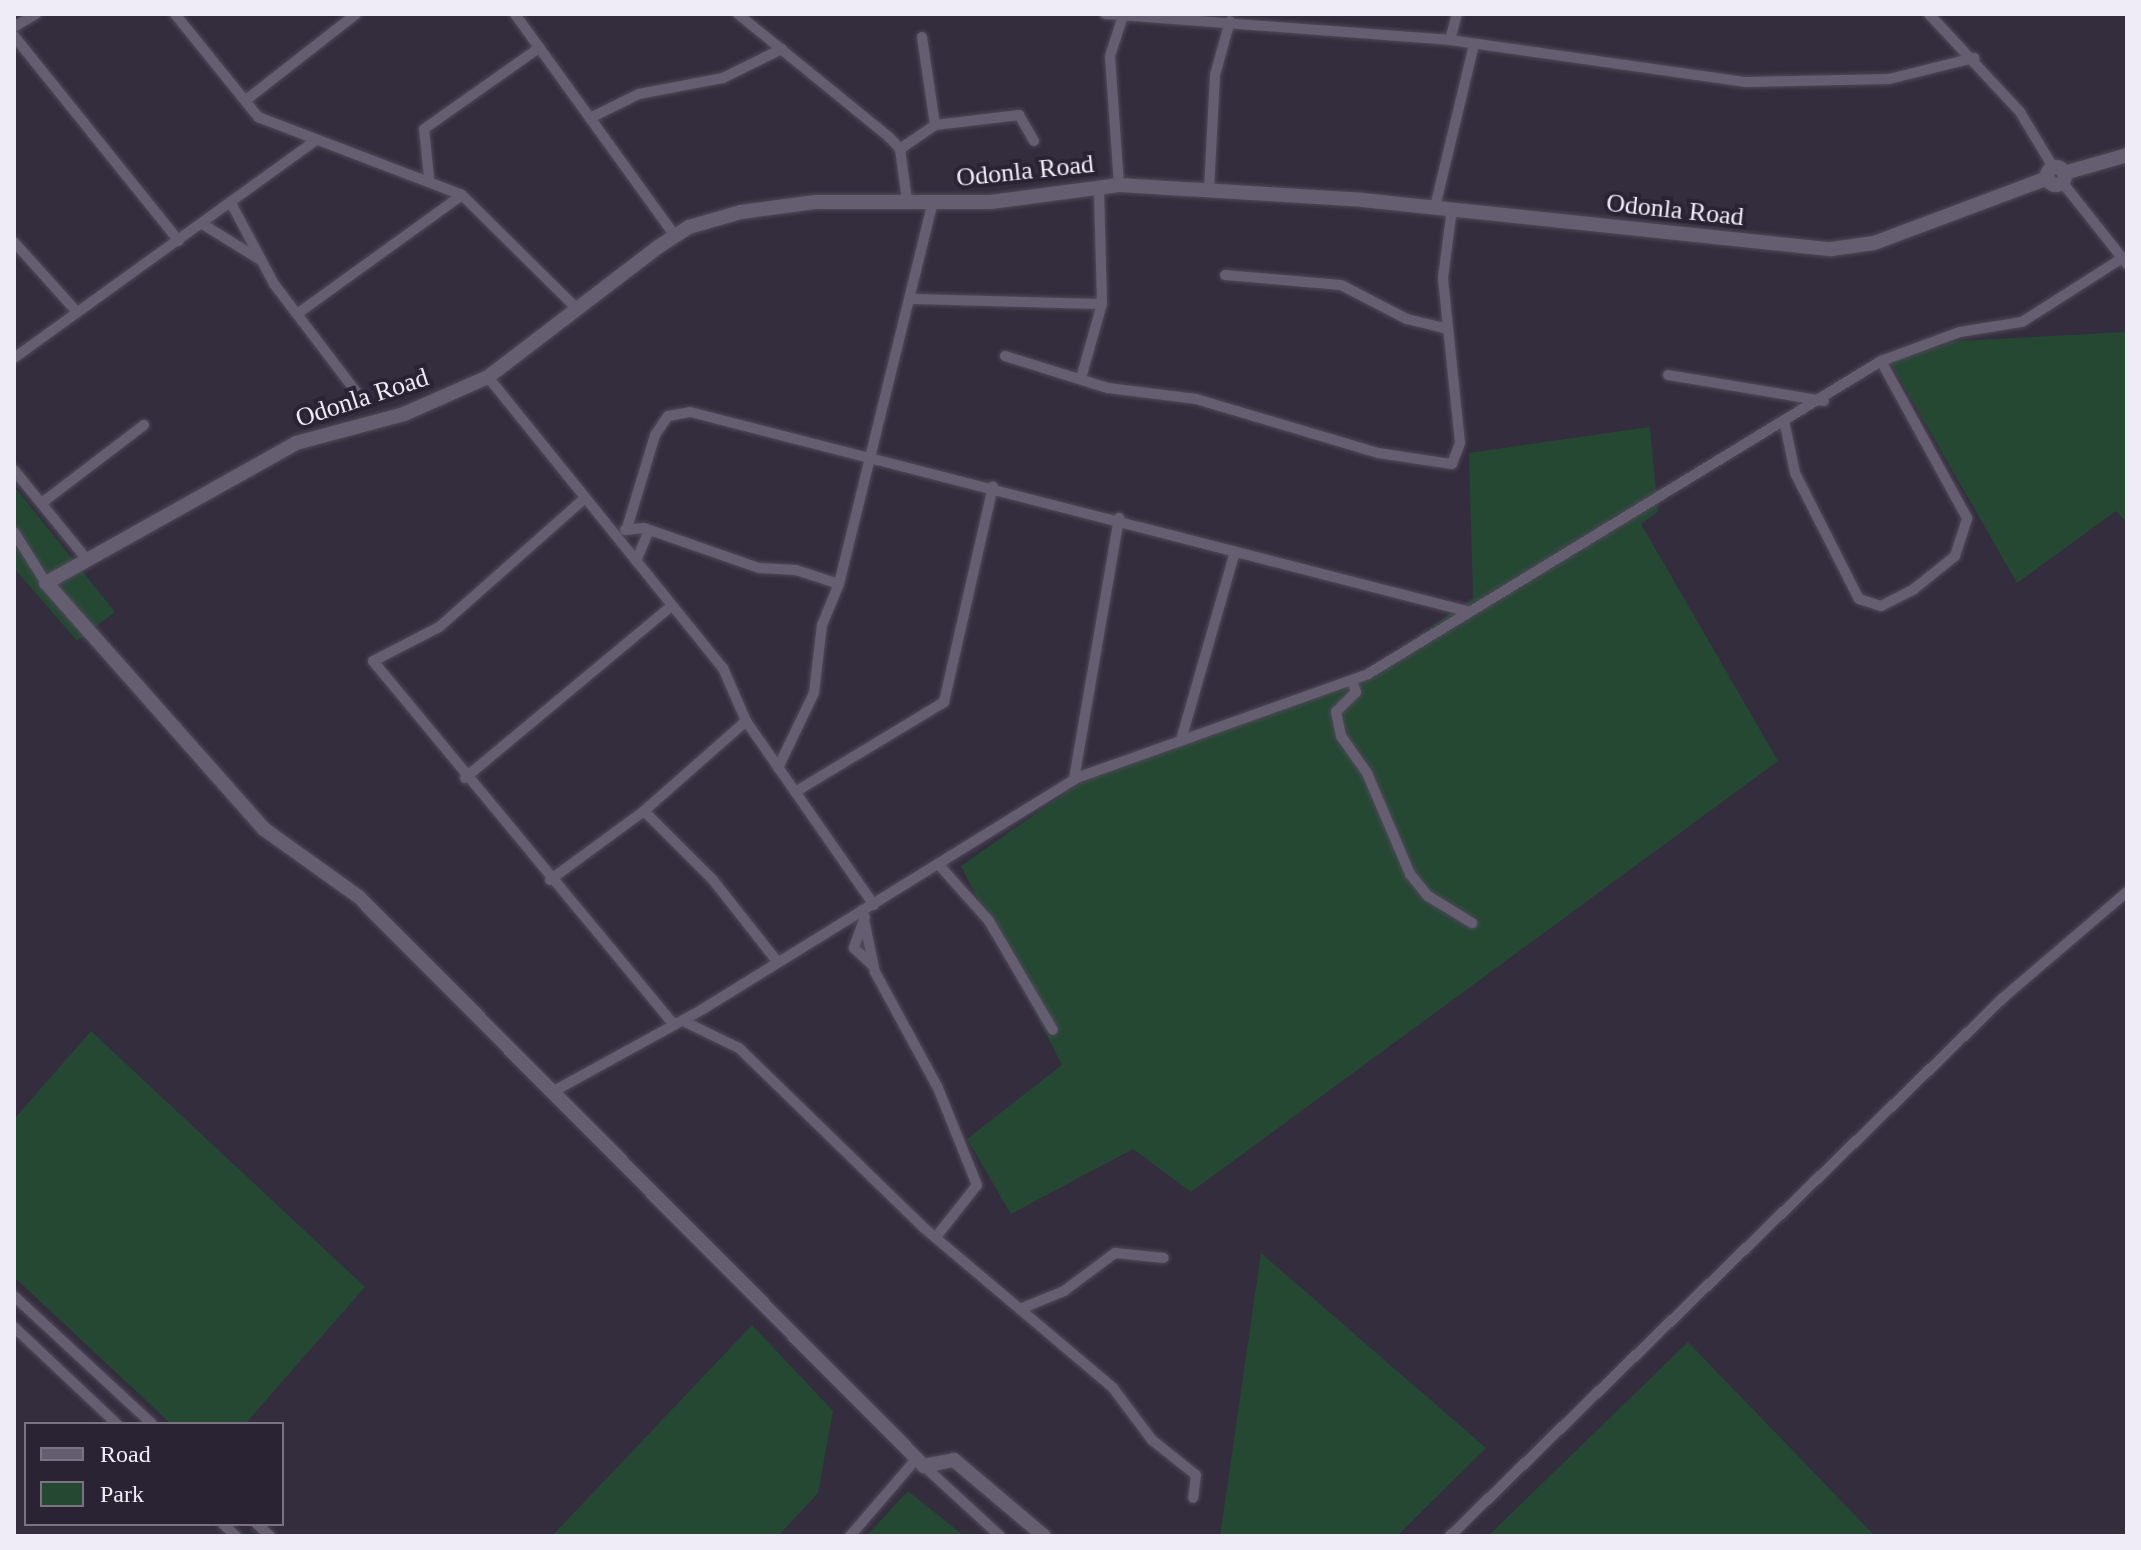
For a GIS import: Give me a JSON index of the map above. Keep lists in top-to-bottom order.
{
  "streets": {
    "street": ["Odonla Road"]
  },
  "legend": ["Road", "Park"]
}
